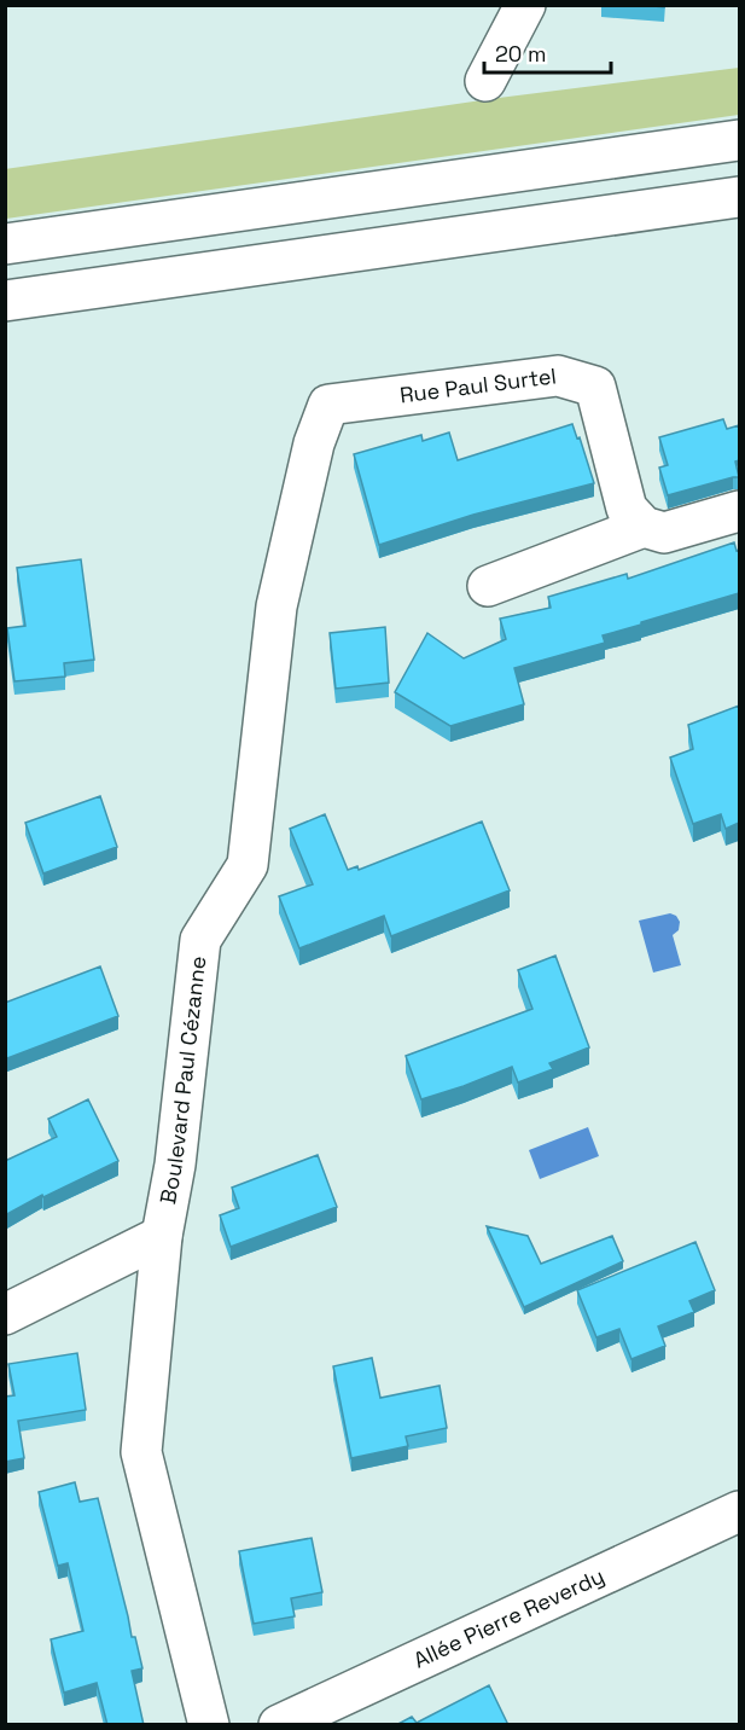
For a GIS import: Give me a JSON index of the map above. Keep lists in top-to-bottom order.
{
  "streets": {
    "street": ["Rue Paul Surtel", "Boulevard Paul Cézanne", "Allée Pierre Reverdy"]
  },
  "crossings": [
    ["Rue Paul Surtel", "Boulevard Paul Cézanne"]
  ],
  "scale_bar": "20 m"
}
